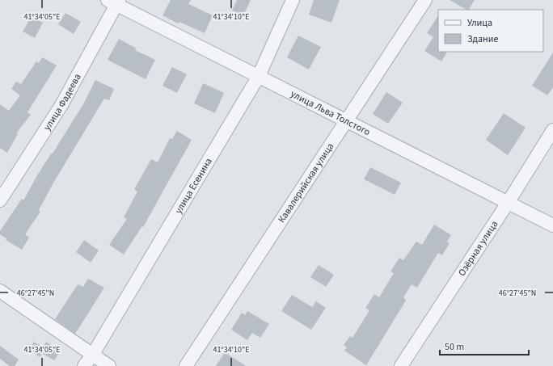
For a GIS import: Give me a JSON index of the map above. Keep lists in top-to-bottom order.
{
  "streets": {
    "street": [
      "улица Фадеева",
      "улица Льва Толстого",
      "Кавалерийская улица",
      "улица Есенина",
      "Озёрная улица"
    ]
  },
  "crossings": [
    ["улица Фадеева", "улица Льва Толстого"],
    ["улица Льва Толстого", "Кавалерийская улица"],
    ["улица Льва Толстого", "улица Есенина"],
    ["улица Льва Толстого", "Озёрная улица"]
  ],
  "legend": ["Улица", "Здание"],
  "scale_bar": "50 m",
  "coordinates": ["41°34'05\"E", "41°34'10\"E", "46°27'45\"N"]
}
